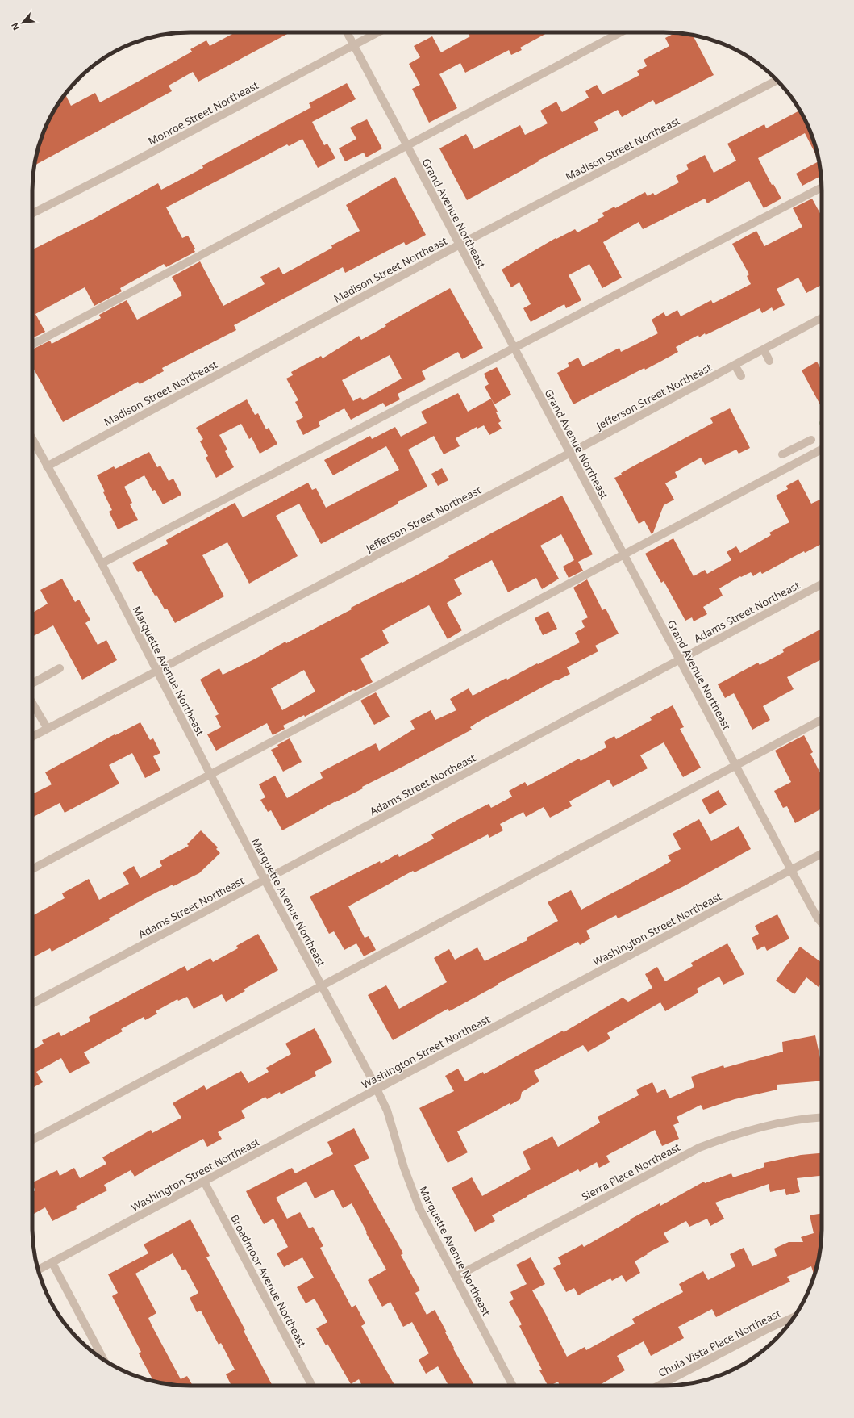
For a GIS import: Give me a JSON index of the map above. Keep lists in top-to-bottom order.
{
  "streets": {
    "street": [
      "Monroe Street Northeast",
      "Madison Street Northeast",
      "Grand Avenue Northeast",
      "Jefferson Street Northeast",
      "Adams Street Northeast",
      "Marquette Avenue Northeast",
      "Washington Street Northeast",
      "Sierra Place Northeast",
      "Broadmoor Avenue Northeast",
      "Chula Vista Place Northeast"
    ]
  },
  "crossings": [
    ["Monroe Street Northeast", "Grand Avenue Northeast"],
    ["Madison Street Northeast", "Grand Avenue Northeast"],
    ["Madison Street Northeast", "Marquette Avenue Northeast"],
    ["Grand Avenue Northeast", "Jefferson Street Northeast"],
    ["Grand Avenue Northeast", "Adams Street Northeast"],
    ["Grand Avenue Northeast", "Washington Street Northeast"],
    ["Jefferson Street Northeast", "Marquette Avenue Northeast"],
    ["Adams Street Northeast", "Marquette Avenue Northeast"],
    ["Marquette Avenue Northeast", "Washington Street Northeast"],
    ["Marquette Avenue Northeast", "Sierra Place Northeast"],
    ["Washington Street Northeast", "Broadmoor Avenue Northeast"]
  ],
  "north": "bottom left"
}
